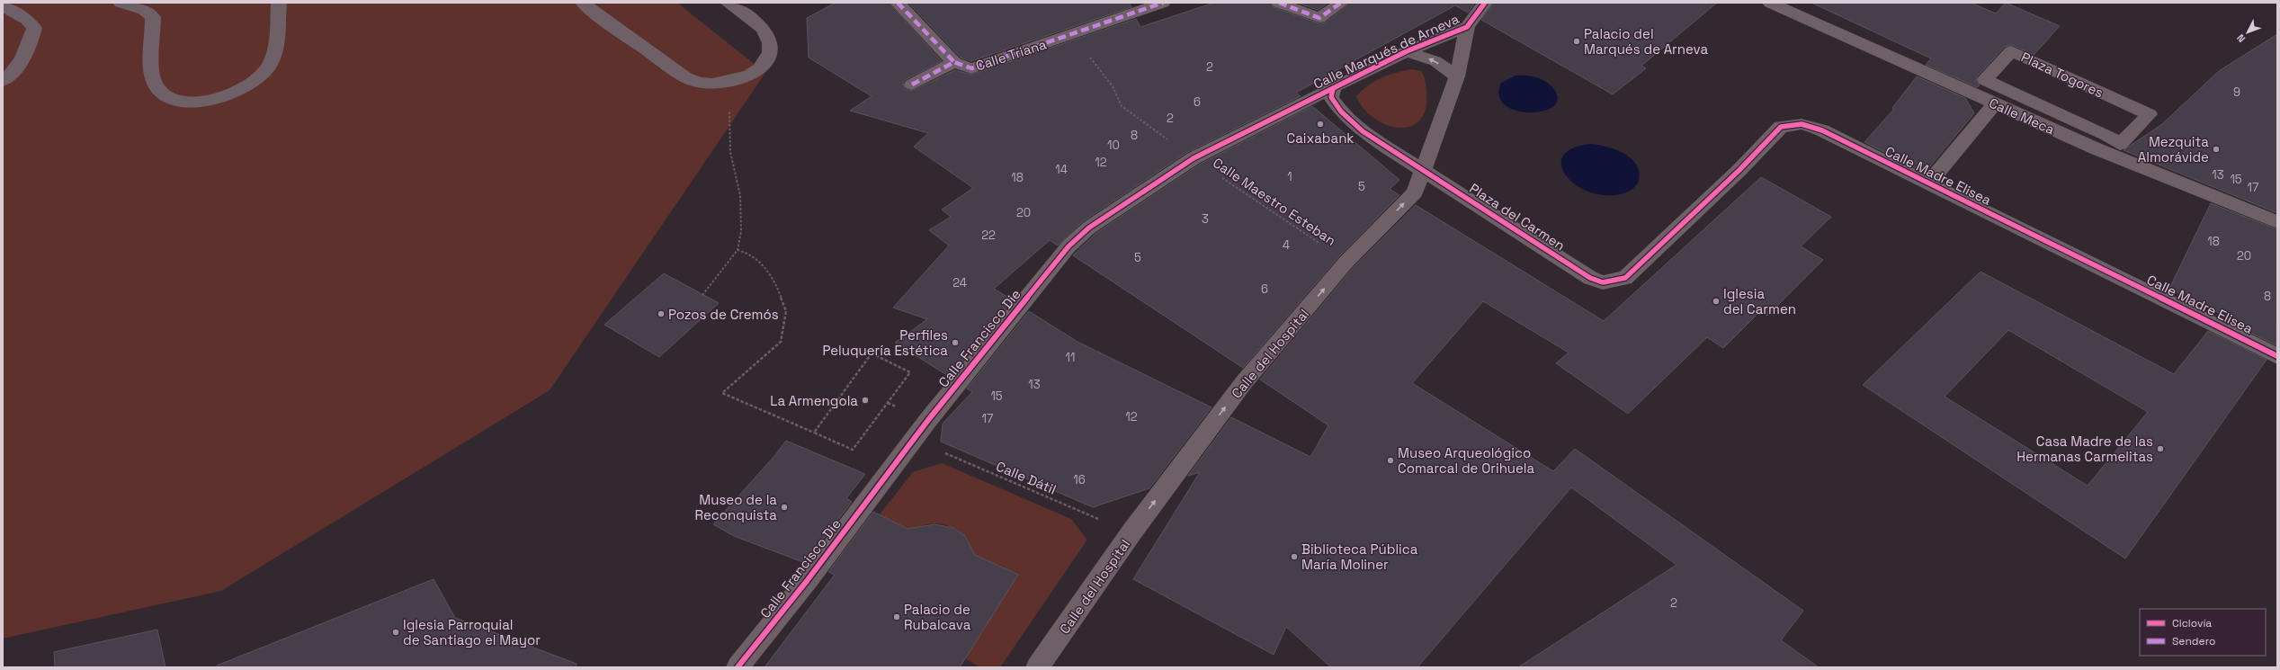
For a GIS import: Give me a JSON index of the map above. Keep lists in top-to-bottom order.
{
  "streets": {
    "street": [
      "Calle Marqués de Arneva",
      "Calle Triana",
      "Plaza Togores",
      "Calle Meca",
      "Calle Madre Elisea",
      "Plaza del Carmen",
      "Calle Francisco Die",
      "Calle del Hospital"
    ],
    "path": ["Calle Maestro Esteban", "Calle Dátil"]
  },
  "crossings": [
    ["Calle Marqués de Arneva", "Calle Francisco Die"],
    ["Calle Marqués de Arneva", "Calle del Hospital"],
    ["Calle Triana", "Calle Maestro Esteban"],
    ["Calle Madre Elisea", "Plaza del Carmen"],
    ["Calle Maestro Esteban", "Calle Francisco Die"],
    ["Calle Maestro Esteban", "Calle del Hospital"],
    ["Plaza del Carmen", "Calle del Hospital"],
    ["Calle Francisco Die", "Calle Dátil"],
    ["Calle del Hospital", "Calle Dátil"]
  ],
  "one_way": ["Calle del Hospital"],
  "places": [
    "Palacio del Marqués de Arneva",
    "Caixabank",
    "Mezquita Almorávide",
    "Iglesia del Carmen",
    "Pozos de Cremós",
    "Perfiles Peluquería Estética",
    "La Armengola",
    "Casa Madre de las Hermanas Carmelitas",
    "Museo Arqueológico Comarcal de Orihuela",
    "Museo de la Reconquista",
    "Biblioteca Pública María Moliner",
    "Palacio de Rubalcava",
    "Iglesia Parroquial de Santiago el Mayor"
  ],
  "house_numbers": [
    "2",
    "9",
    "6",
    "2",
    "8",
    "10",
    "12",
    "14",
    "13",
    "1",
    "18",
    "15",
    "5",
    "17",
    "20",
    "3",
    "22",
    "18",
    "4",
    "20",
    "5",
    "24",
    "6",
    "8",
    "11",
    "13",
    "15",
    "12",
    "17",
    "16",
    "2"
  ],
  "legend": ["Ciclovía", "Sendero"],
  "north": "bottom left"
}
